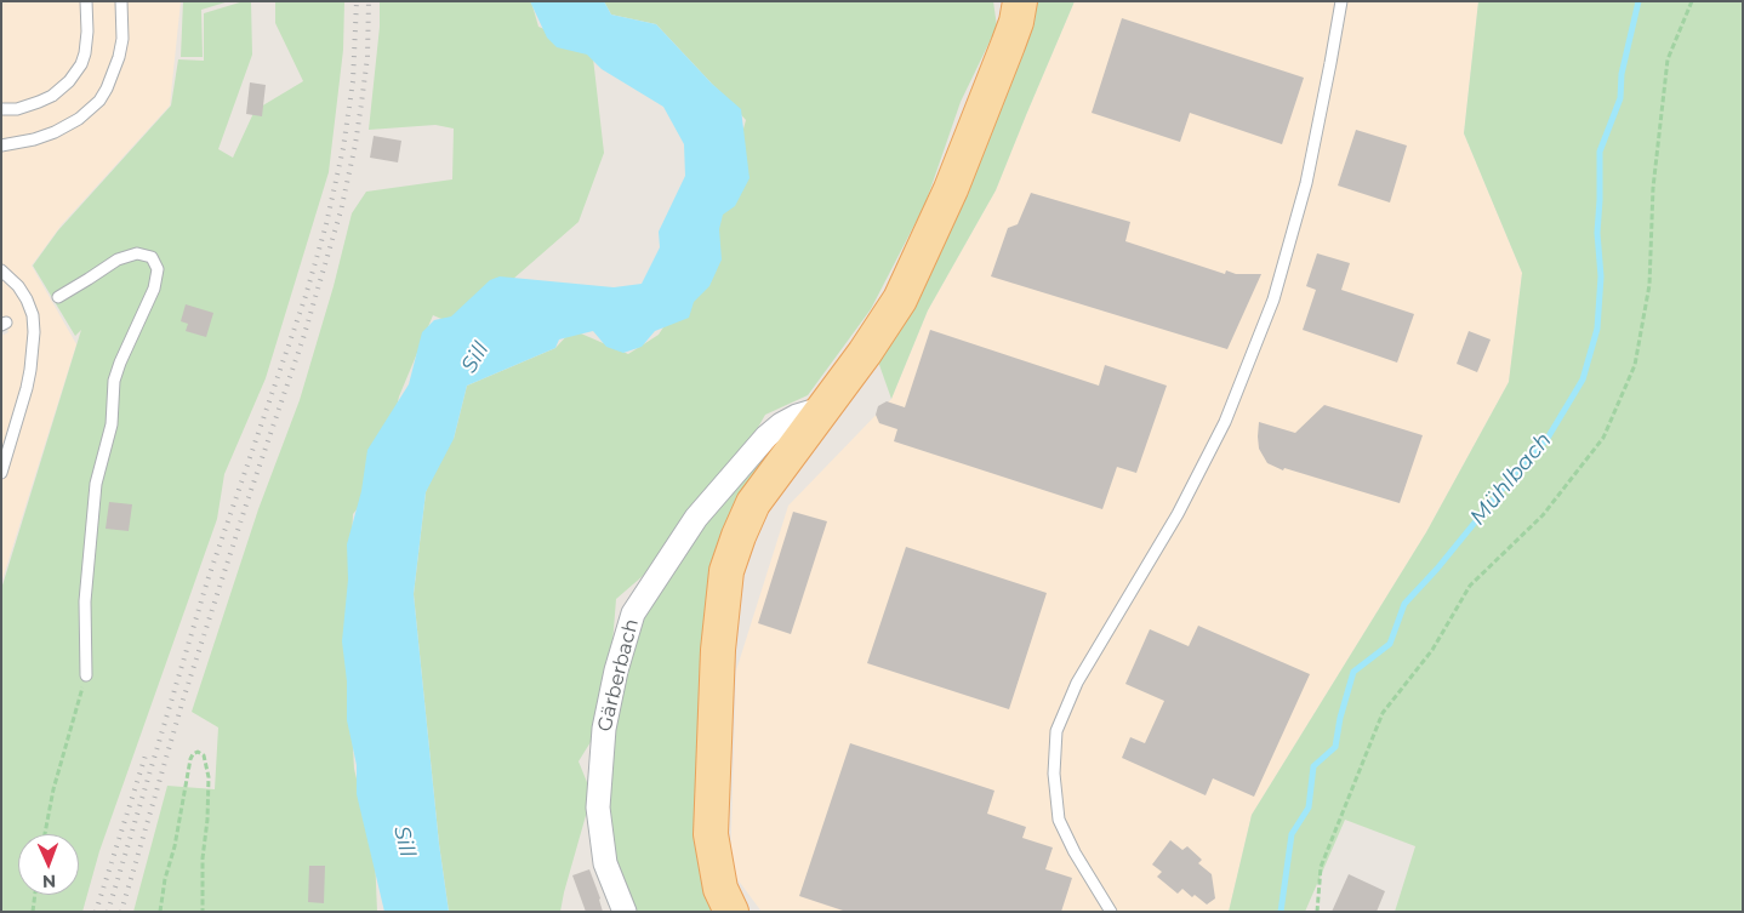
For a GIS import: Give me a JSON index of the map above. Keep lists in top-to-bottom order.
{
  "streets": {
    "street": ["Gärberbach"]
  },
  "water": ["Sill", "Mühlbach"],
  "north": "bottom"
}
